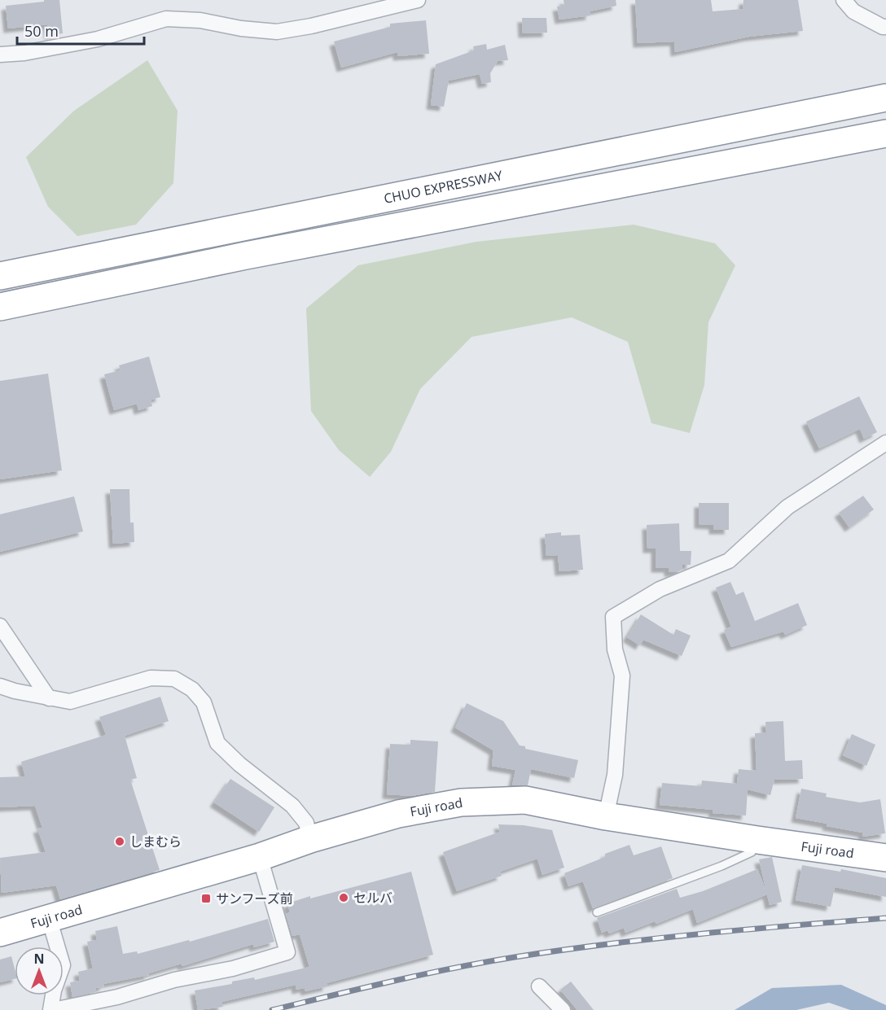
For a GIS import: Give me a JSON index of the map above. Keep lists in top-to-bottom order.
{
  "streets": {
    "highway": ["CHUO EXPRESSWAY", "Fuji road"]
  },
  "places": {
    "other": ["しまむら", "セルバ"],
    "transit": ["サンフーズ前"]
  },
  "scale_bar": "50 m",
  "north": "top"
}
